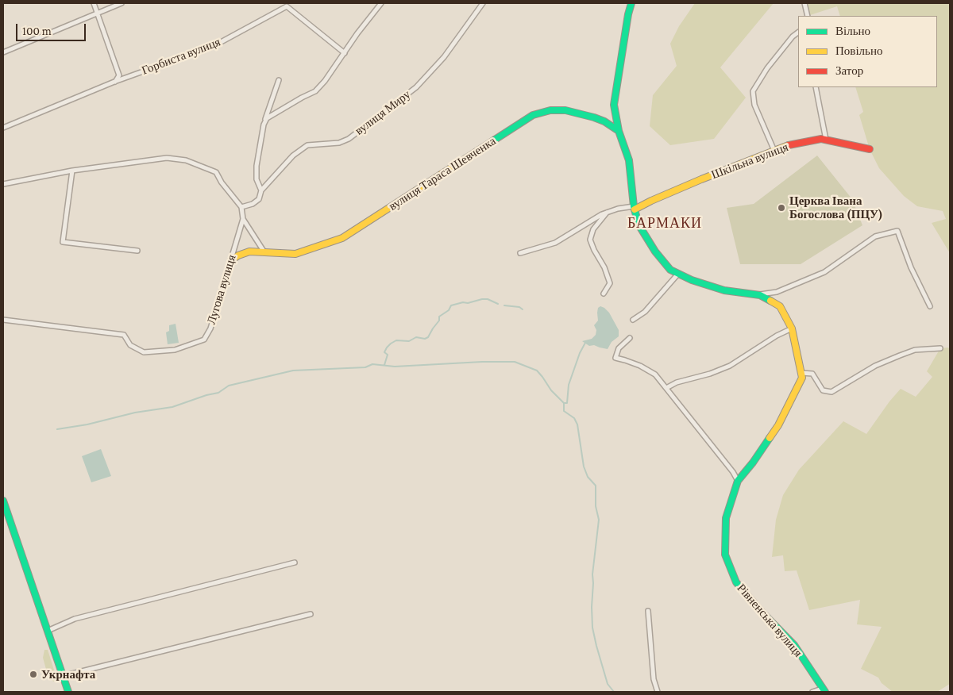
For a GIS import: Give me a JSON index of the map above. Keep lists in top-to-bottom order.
{
  "streets": {
    "street": [
      "Горбиста вулиця",
      "вулиця Миру",
      "Шкільна вулиця",
      "вулиця Тараса Шевченка",
      "Лугова вулиця",
      "Рівненська вулиця"
    ]
  },
  "crossings": [
    ["вулиця Тараса Шевченка", "Лугова вулиця"]
  ],
  "districts": ["БАРМАКИ"],
  "places": ["Церква Івана Богослова (ПЦУ)", "Укрнафта"],
  "legend": ["Вільно", "Повільно", "Затор"],
  "scale_bar": "100 m"
}
